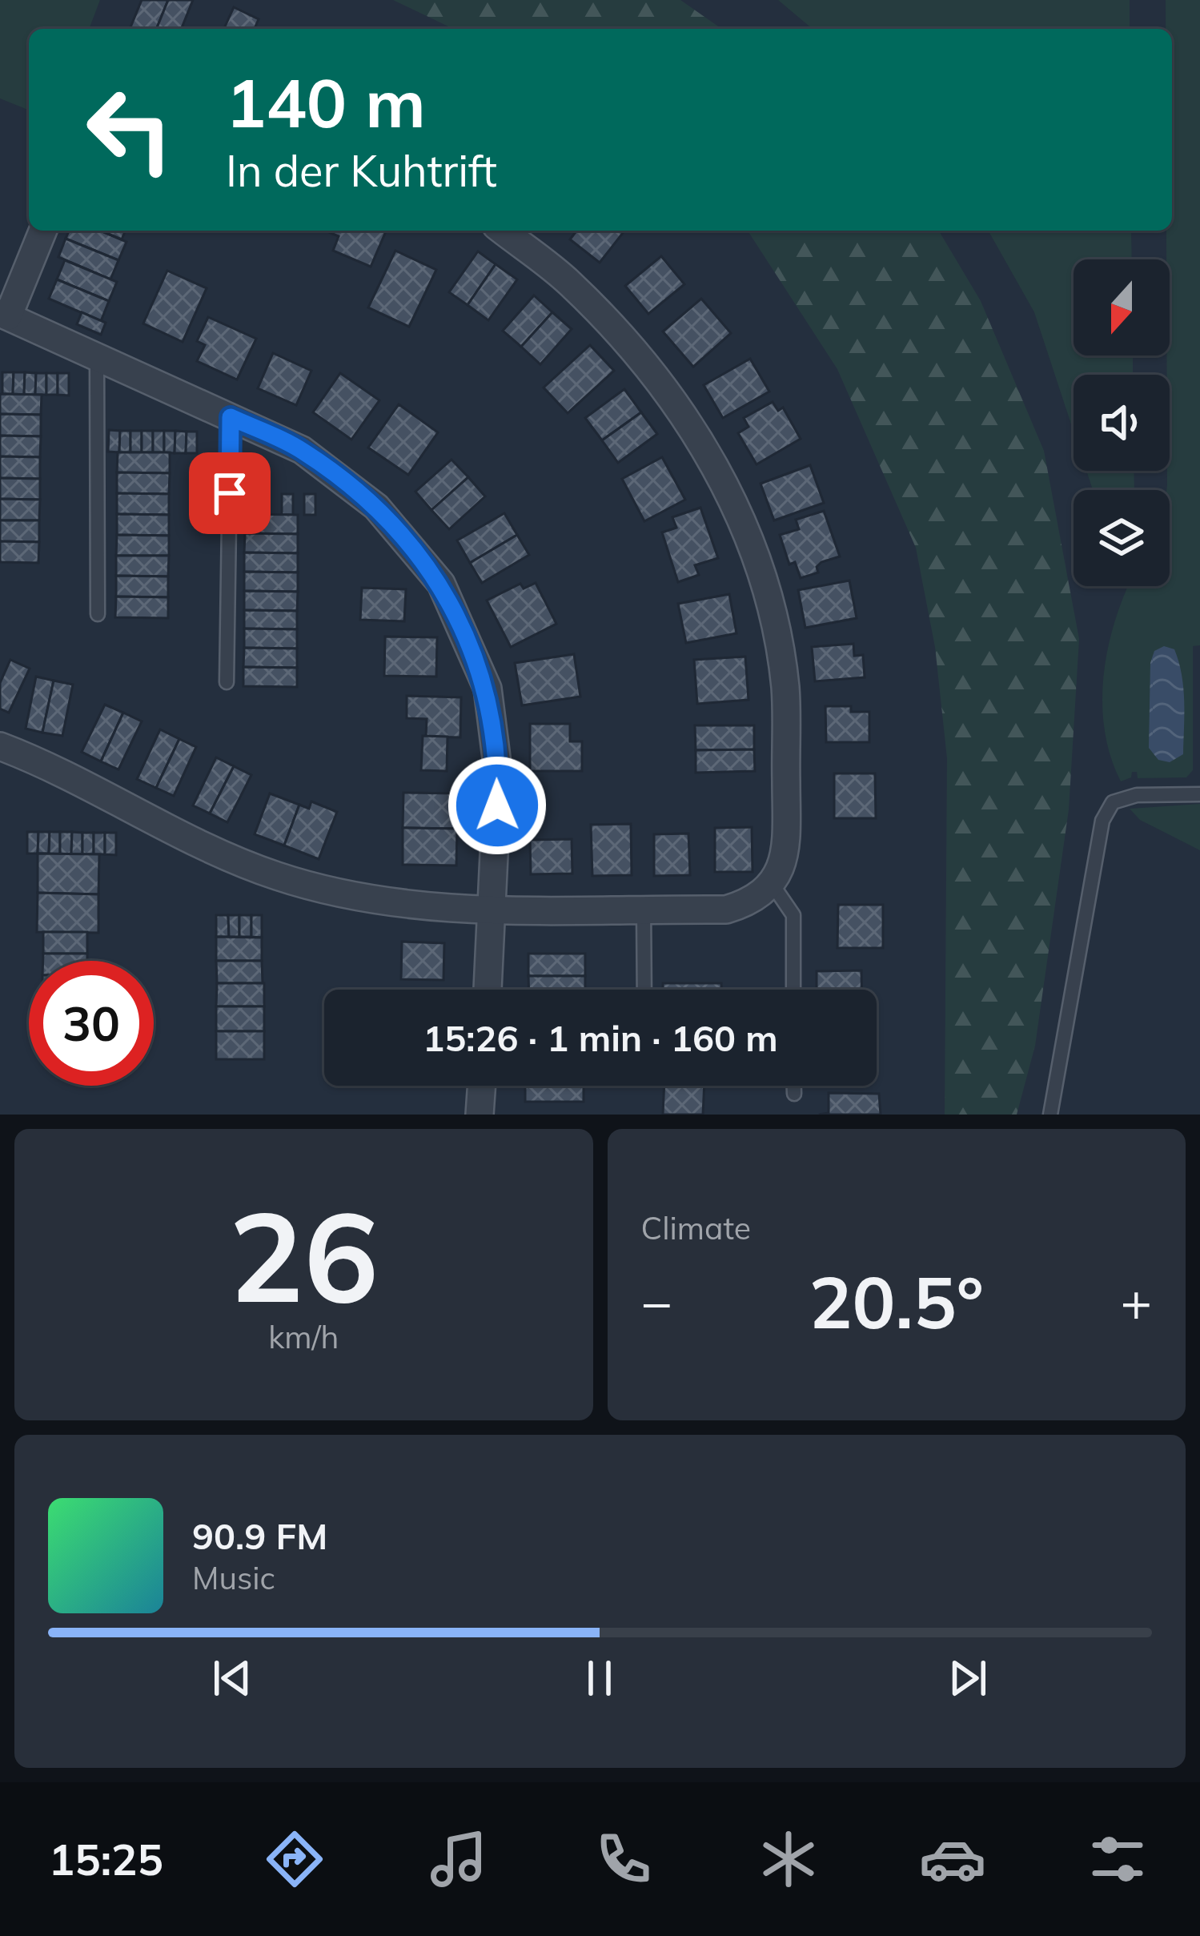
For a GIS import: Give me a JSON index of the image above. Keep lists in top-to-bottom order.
{
  "north": "bottom",
  "page": {
    "turn": ["140 m", "In der Kuhtrift"],
    "limit": "30",
    "trip": "15:26 · 1 min · 160 m",
    "tile": [
      ["26", "km/h"],
      "Climate"
    ],
    "heat": ["−", "20.5°", "+"],
    "song": ["90.9 FM", "Music"],
    "tabs": "15:25"
  }
}
